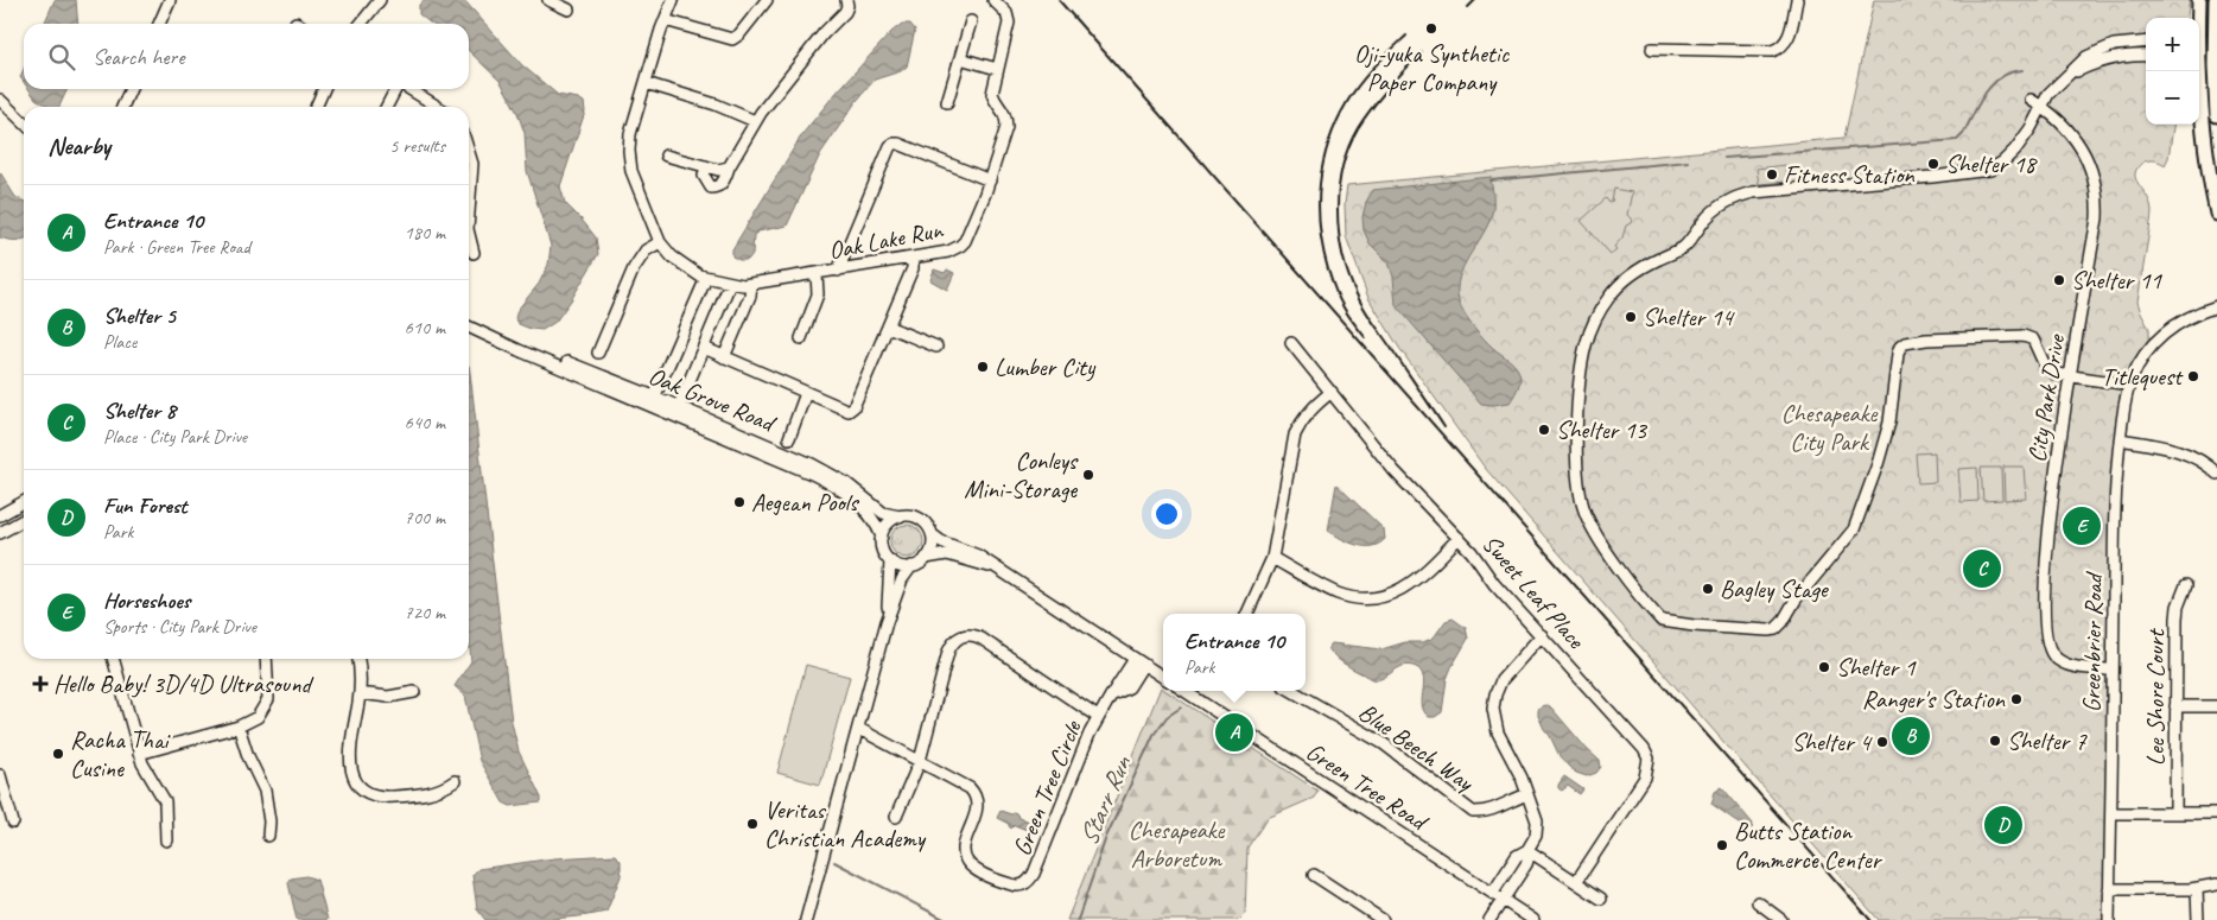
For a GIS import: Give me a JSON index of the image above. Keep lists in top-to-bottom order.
{
  "streets": {
    "street": [
      "Oak Lake Run",
      "Oak Grove Road",
      "City Park Drive",
      "Sweet Leaf Place",
      "Greenbrier Road",
      "Lee Shore Court",
      "Blue Beech Way",
      "Green Tree Road",
      "Green Tree Circle"
    ]
  },
  "crossings": [
    ["City Park Drive", "Greenbrier Road"]
  ],
  "water": ["Starr Run"],
  "parks": ["Chesapeake City Park", "Chesapeake Arboretum"],
  "places": {
    "other": [
      "Oji-yuka Synthetic Paper Company",
      "Shelter 18",
      "Fitness Station",
      "Shelter 11",
      "Shelter 14",
      "Lumber City",
      "Titlequest",
      "Shelter 13",
      "Conleys Mini-Storage",
      "Aegean Pools",
      "Bagley Stage",
      "Shelter 1",
      "Ranger's Station",
      "Shelter 7",
      "Shelter 4",
      "Racha Thai Cusine",
      "Veritas Christian Academy",
      "Butts Station Commerce Center"
    ],
    "health": ["Hello Baby! 3D/4D Ultrasound"]
  },
  "page": {
    "map_buttons": ["+", "−"],
    "search": "Search here",
    "heading": ["Nearby", "5 results"],
    "list": [
      {
        "mark": "A",
        "name": "Entrance 10",
        "note": "Park · Green Tree Road",
        "value": "180 m"
      },
      {
        "mark": "B",
        "name": "Shelter 5",
        "note": "Place",
        "value": "610 m"
      },
      {
        "mark": "C",
        "name": "Shelter 8",
        "note": "Place · City Park Drive",
        "value": "640 m"
      },
      {
        "mark": "D",
        "name": "Fun Forest",
        "note": "Park",
        "value": "700 m"
      },
      {
        "mark": "E",
        "name": "Horseshoes",
        "note": "Sports · City Park Drive",
        "value": "720 m"
      }
    ],
    "pins": [
      "E",
      "C",
      "A",
      "B",
      "D"
    ],
    "popup": ["Entrance 10", "Park"]
  }
}
